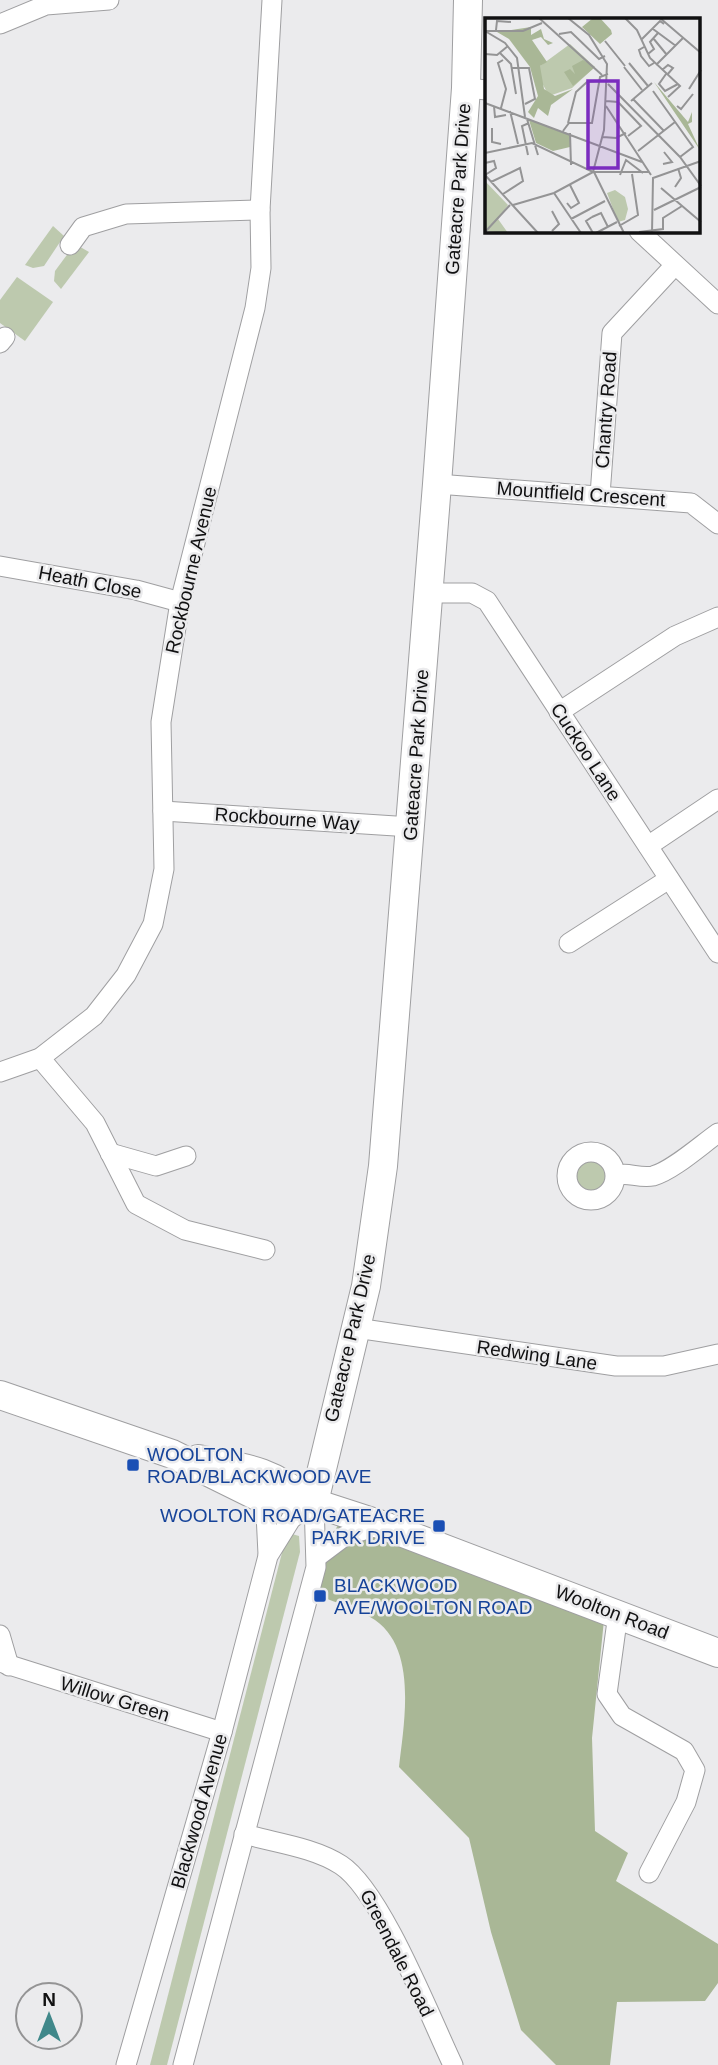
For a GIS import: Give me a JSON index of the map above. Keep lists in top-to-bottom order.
{
  "streets": {
    "street": [
      "Gateacre Park Drive",
      "Chantry Road",
      "Mountfield Crescent",
      "Rockbourne Avenue",
      "Heath Close",
      "Cuckoo Lane",
      "Rockbourne Way",
      "Redwing Lane",
      "Woolton Road",
      "Willow Green",
      "Blackwood Avenue",
      "Greendale Road"
    ]
  },
  "crossings": [
    ["Gateacre Park Drive", "Mountfield Crescent"],
    ["Gateacre Park Drive", "Cuckoo Lane"],
    ["Gateacre Park Drive", "Rockbourne Way"],
    ["Gateacre Park Drive", "Redwing Lane"],
    ["Gateacre Park Drive", "Woolton Road"],
    ["Gateacre Park Drive", "Blackwood Avenue"],
    ["Chantry Road", "Mountfield Crescent"],
    ["Rockbourne Avenue", "Heath Close"],
    ["Rockbourne Avenue", "Rockbourne Way"],
    ["Woolton Road", "Blackwood Avenue"],
    ["Willow Green", "Blackwood Avenue"]
  ],
  "places": {
    "transit": ["WOOLTON ROAD/BLACKWOOD AVE", "WOOLTON ROAD/GATEACRE PARK DRIVE", "BLACKWOOD AVE/WOOLTON ROAD"]
  },
  "north": "top"
}
